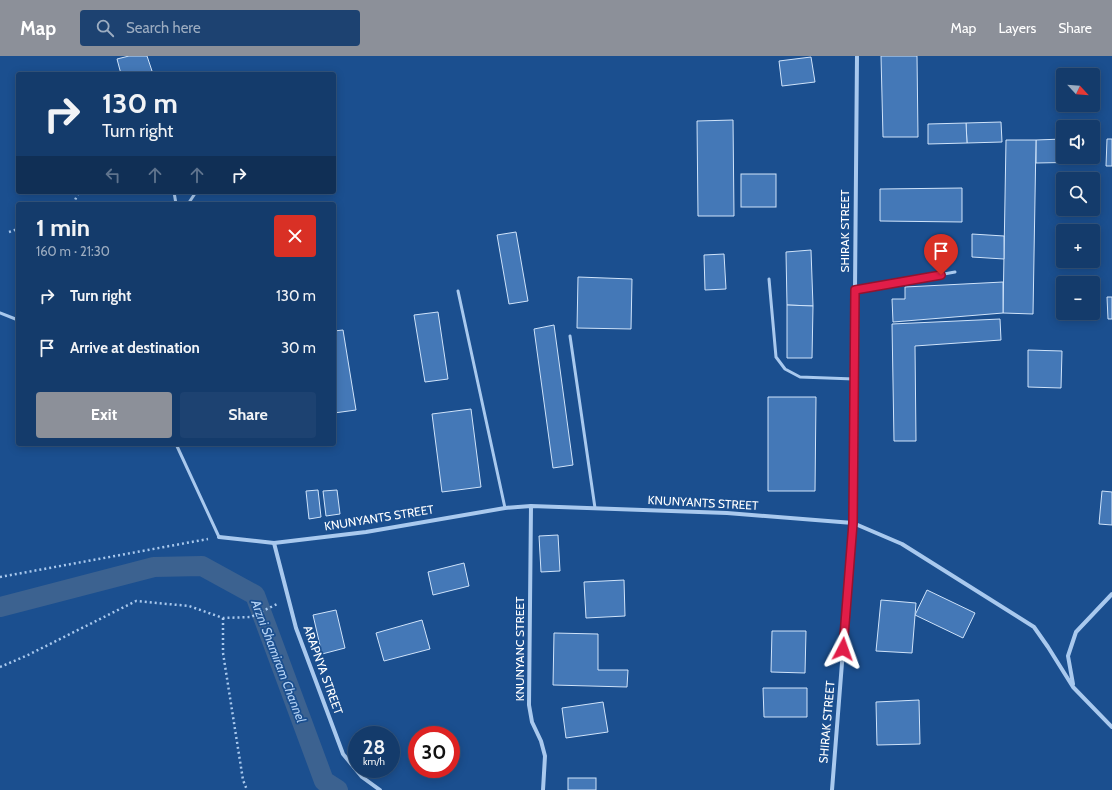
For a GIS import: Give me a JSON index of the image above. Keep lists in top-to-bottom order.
{
  "streets": {
    "street": [
      "SHIRAK STREET",
      "KNUNYANTS STREET",
      "KNUNYANC STREET",
      "ARAPNYA STREET"
    ]
  },
  "crossings": [
    ["SHIRAK STREET", "KNUNYANTS STREET"],
    ["KNUNYANTS STREET", "KNUNYANC STREET"],
    ["KNUNYANTS STREET", "ARAPNYA STREET"]
  ],
  "water": ["Arzni Shamiram Channel"],
  "north": "bottom right",
  "page": {
    "header": "Map",
    "search": "Search here",
    "nav": ["Map", "Layers", "Share"],
    "map_buttons": ["+", "−"],
    "turn": ["130 m", "Turn right"],
    "heading": ["1 min", "160 m · 21:30"],
    "list": [
      {
        "name": "Turn right",
        "value": "130 m"
      },
      {
        "name": "Arrive at destination",
        "value": "30 m"
      }
    ],
    "buttons": ["Exit", "Share"],
    "speed": "28 km/h",
    "limit": "30"
  }
}
